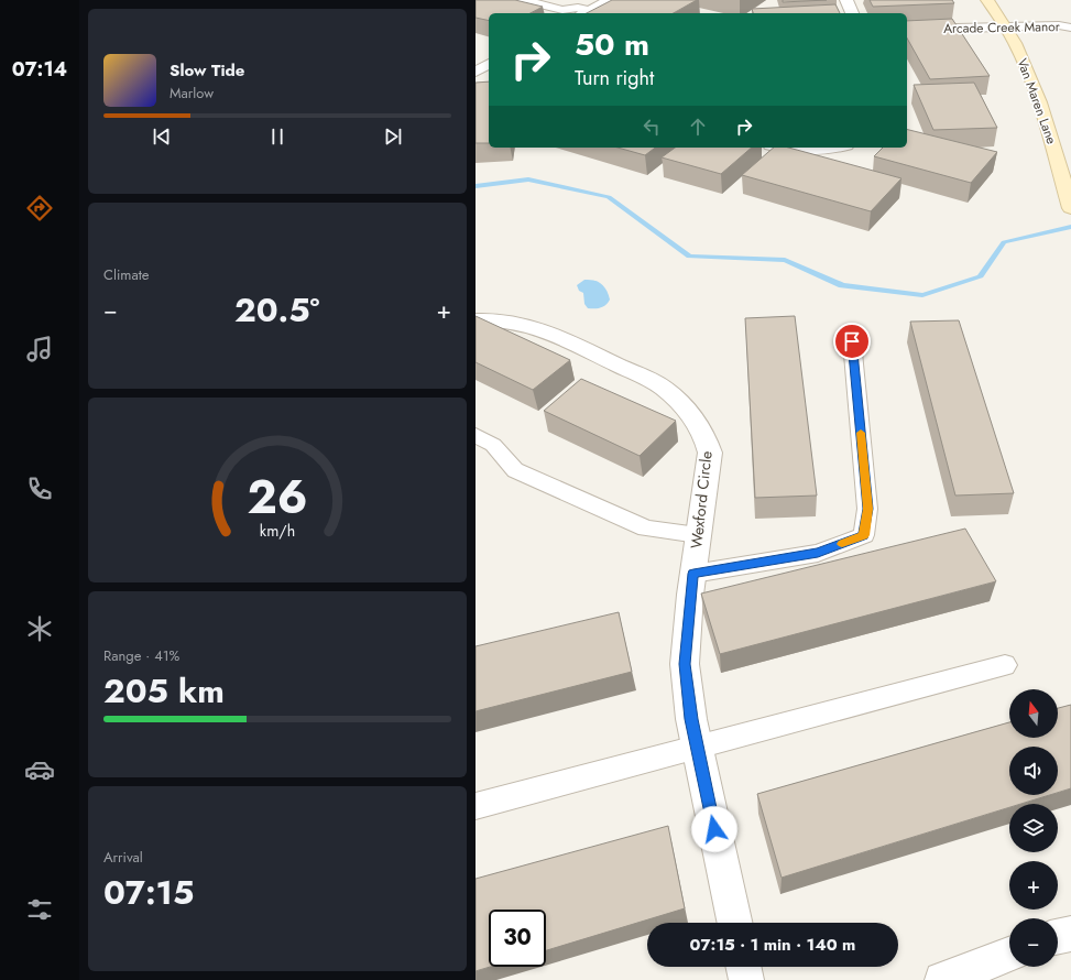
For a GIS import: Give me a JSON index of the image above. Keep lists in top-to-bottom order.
{
  "streets": {
    "main road": ["Van Maren Lane"],
    "street": ["Arcade Creek Manor", "Wexford Circle"]
  },
  "crossings": [
    ["Arcade Creek Manor", "Van Maren Lane"]
  ],
  "north": "top",
  "page": {
    "tabs": "07:14",
    "turn": ["50 m", "Turn right"],
    "song": ["Slow Tide", "Marlow"],
    "tile": [
      "Climate",
      ["Range · 41%", "205 km"],
      ["Arrival", "07:15"]
    ],
    "heat": ["−", "20.5°", "+"],
    "map_buttons": ["+", "−"],
    "limit": "30",
    "trip": "07:15 · 1 min · 140 m",
    "gauge": ["26", "km/h"]
  }
}
